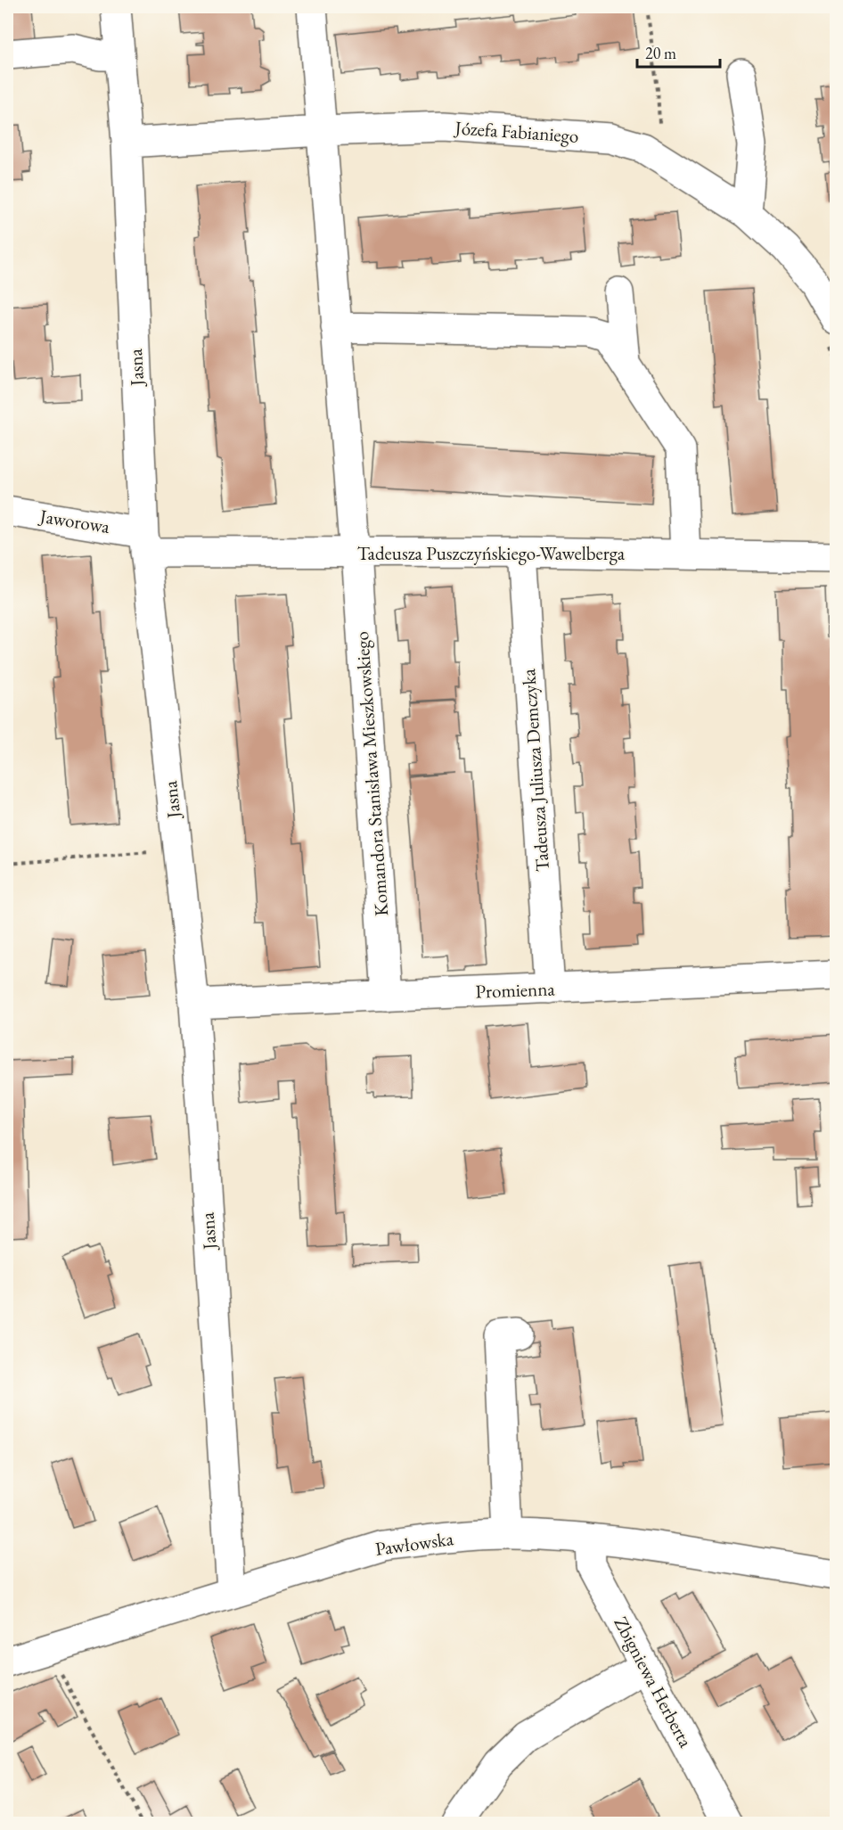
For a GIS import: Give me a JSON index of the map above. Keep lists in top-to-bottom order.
{
  "streets": {
    "street": [
      "Józefa Fabianiego",
      "Jasna",
      "Jaworowa",
      "Tadeusza Puszczyńskiego-Wawelberga",
      "Tadeusza Juliusza Demczyka",
      "Komandora Stanisława Mieszkowskiego",
      "Promienna",
      "Pawłowska",
      "Zbigniewa Herberta"
    ]
  },
  "crossings": [
    ["Józefa Fabianiego", "Jasna"],
    ["Józefa Fabianiego", "Komandora Stanisława Mieszkowskiego"],
    ["Jasna", "Jaworowa"],
    ["Jasna", "Tadeusza Puszczyńskiego-Wawelberga"],
    ["Jasna", "Promienna"],
    ["Jasna", "Pawłowska"],
    ["Jaworowa", "Tadeusza Puszczyńskiego-Wawelberga"],
    ["Tadeusza Puszczyńskiego-Wawelberga", "Tadeusza Juliusza Demczyka"],
    ["Tadeusza Puszczyńskiego-Wawelberga", "Komandora Stanisława Mieszkowskiego"],
    ["Tadeusza Juliusza Demczyka", "Promienna"],
    ["Komandora Stanisława Mieszkowskiego", "Promienna"],
    ["Pawłowska", "Zbigniewa Herberta"]
  ],
  "scale_bar": "20 m"
}
